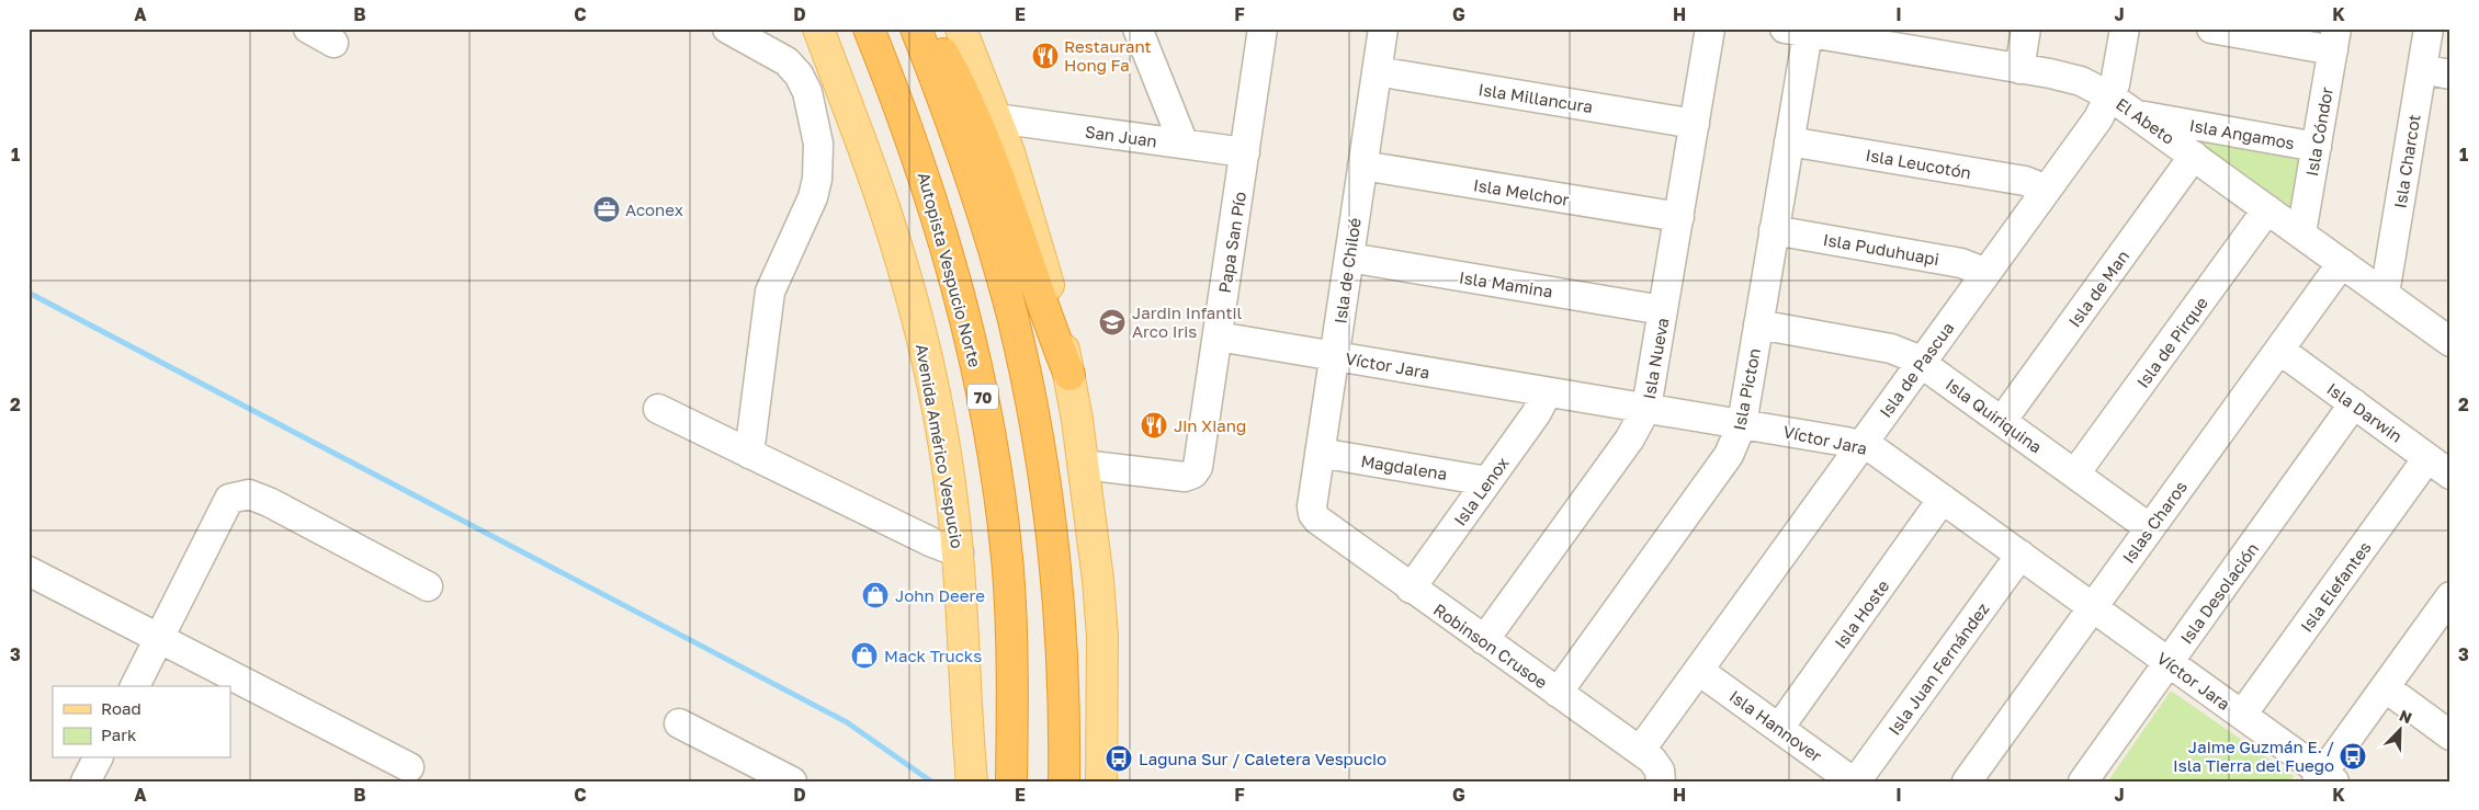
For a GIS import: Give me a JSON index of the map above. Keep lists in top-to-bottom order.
{
  "streets": {
    "highway": ["Autopista Vespucio Norte", "70"],
    "main road": ["Avenida Américo Vespucio"],
    "street": [
      "Isla Millancura",
      "El Abeto",
      "Isla Cóndor",
      "Isla Angamos",
      "San Juan",
      "Isla Charcot",
      "Isla Leucotón",
      "Isla Melchor",
      "Papa San Pío",
      "Isla Puduhuapi",
      "Isla de Chiloé",
      "Isla Mamina",
      "Isla de Man",
      "Isla de Pirque",
      "Isla Nueva",
      "Víctor Jara",
      "Isla de Pascua",
      "Isla Picton",
      "Isla Darwin",
      "Isla Quiriquina",
      "Magdalena",
      "Isla Lenox",
      "Islas Charos",
      "Isla Elefantes",
      "Isla Desolación",
      "Isla Hoste",
      "Robinson Crusoe",
      "Isla Juan Fernández",
      "Isla Hannover"
    ]
  },
  "crossings": [
    ["Isla Millancura", "Isla de Chiloé"],
    ["Isla Millancura", "Isla Nueva"],
    ["El Abeto", "Isla Cóndor"],
    ["El Abeto", "Isla Angamos"],
    ["El Abeto", "Isla Charcot"],
    ["El Abeto", "Isla de Man"],
    ["El Abeto", "Isla de Pirque"],
    ["El Abeto", "Isla de Pascua"],
    ["El Abeto", "Isla Picton"],
    ["El Abeto", "Islas Charos"],
    ["Isla Cóndor", "Isla Angamos"],
    ["San Juan", "Papa San Pío"],
    ["Isla Leucotón", "Isla de Pascua"],
    ["Isla Leucotón", "Isla Picton"],
    ["Isla Melchor", "Isla de Chiloé"],
    ["Isla Melchor", "Isla Nueva"],
    ["Papa San Pío", "Víctor Jara"],
    ["Isla Puduhuapi", "Isla de Pascua"],
    ["Isla Puduhuapi", "Isla Picton"],
    ["Isla de Chiloé", "Isla Mamina"],
    ["Isla de Chiloé", "Víctor Jara"],
    ["Isla de Chiloé", "Magdalena"],
    ["Isla de Chiloé", "Robinson Crusoe"],
    ["Isla Mamina", "Isla Nueva"],
    ["Isla de Man", "Isla Quiriquina"],
    ["Isla de Pirque", "Isla Quiriquina"],
    ["Isla Nueva", "Víctor Jara"],
    ["Isla Nueva", "Robinson Crusoe"],
    ["Víctor Jara", "Isla de Pascua"],
    ["Víctor Jara", "Isla Picton"],
    ["Víctor Jara", "Isla Lenox"],
    ["Víctor Jara", "Islas Charos"],
    ["Víctor Jara", "Isla Elefantes"],
    ["Víctor Jara", "Isla Desolación"],
    ["Víctor Jara", "Isla Hoste"],
    ["Víctor Jara", "Isla Juan Fernández"],
    ["Isla de Pascua", "Isla Quiriquina"],
    ["Isla de Pascua", "Robinson Crusoe"],
    ["Isla de Pascua", "Isla Hannover"],
    ["Isla Picton", "Isla Quiriquina"],
    ["Isla Picton", "Robinson Crusoe"],
    ["Isla Darwin", "Islas Charos"],
    ["Isla Darwin", "Isla Elefantes"],
    ["Isla Darwin", "Isla Desolación"],
    ["Isla Quiriquina", "Islas Charos"],
    ["Magdalena", "Isla Lenox"],
    ["Isla Lenox", "Robinson Crusoe"],
    ["Isla Hoste", "Isla Hannover"],
    ["Isla Juan Fernández", "Isla Hannover"]
  ],
  "places": {
    "restaurant": ["Restaurant Hong Fa", "Jin Xiang"],
    "office": ["Aconex"],
    "school or university": ["Jardin Infantil Arco Iris"],
    "shop": ["John Deere", "Mack Trucks"],
    "bus stop": ["Jaime Guzmán E. / Isla Tierra del Fuego", "Laguna Sur / Caletera Vespucio"]
  },
  "legend": ["Road", "Park"],
  "north": "top right",
  "grid": {
    "columns": [
      "A",
      "B",
      "C",
      "D",
      "E",
      "F",
      "G",
      "H",
      "I",
      "J",
      "K"
    ],
    "rows": ["1", "2", "3"]
  }
}
